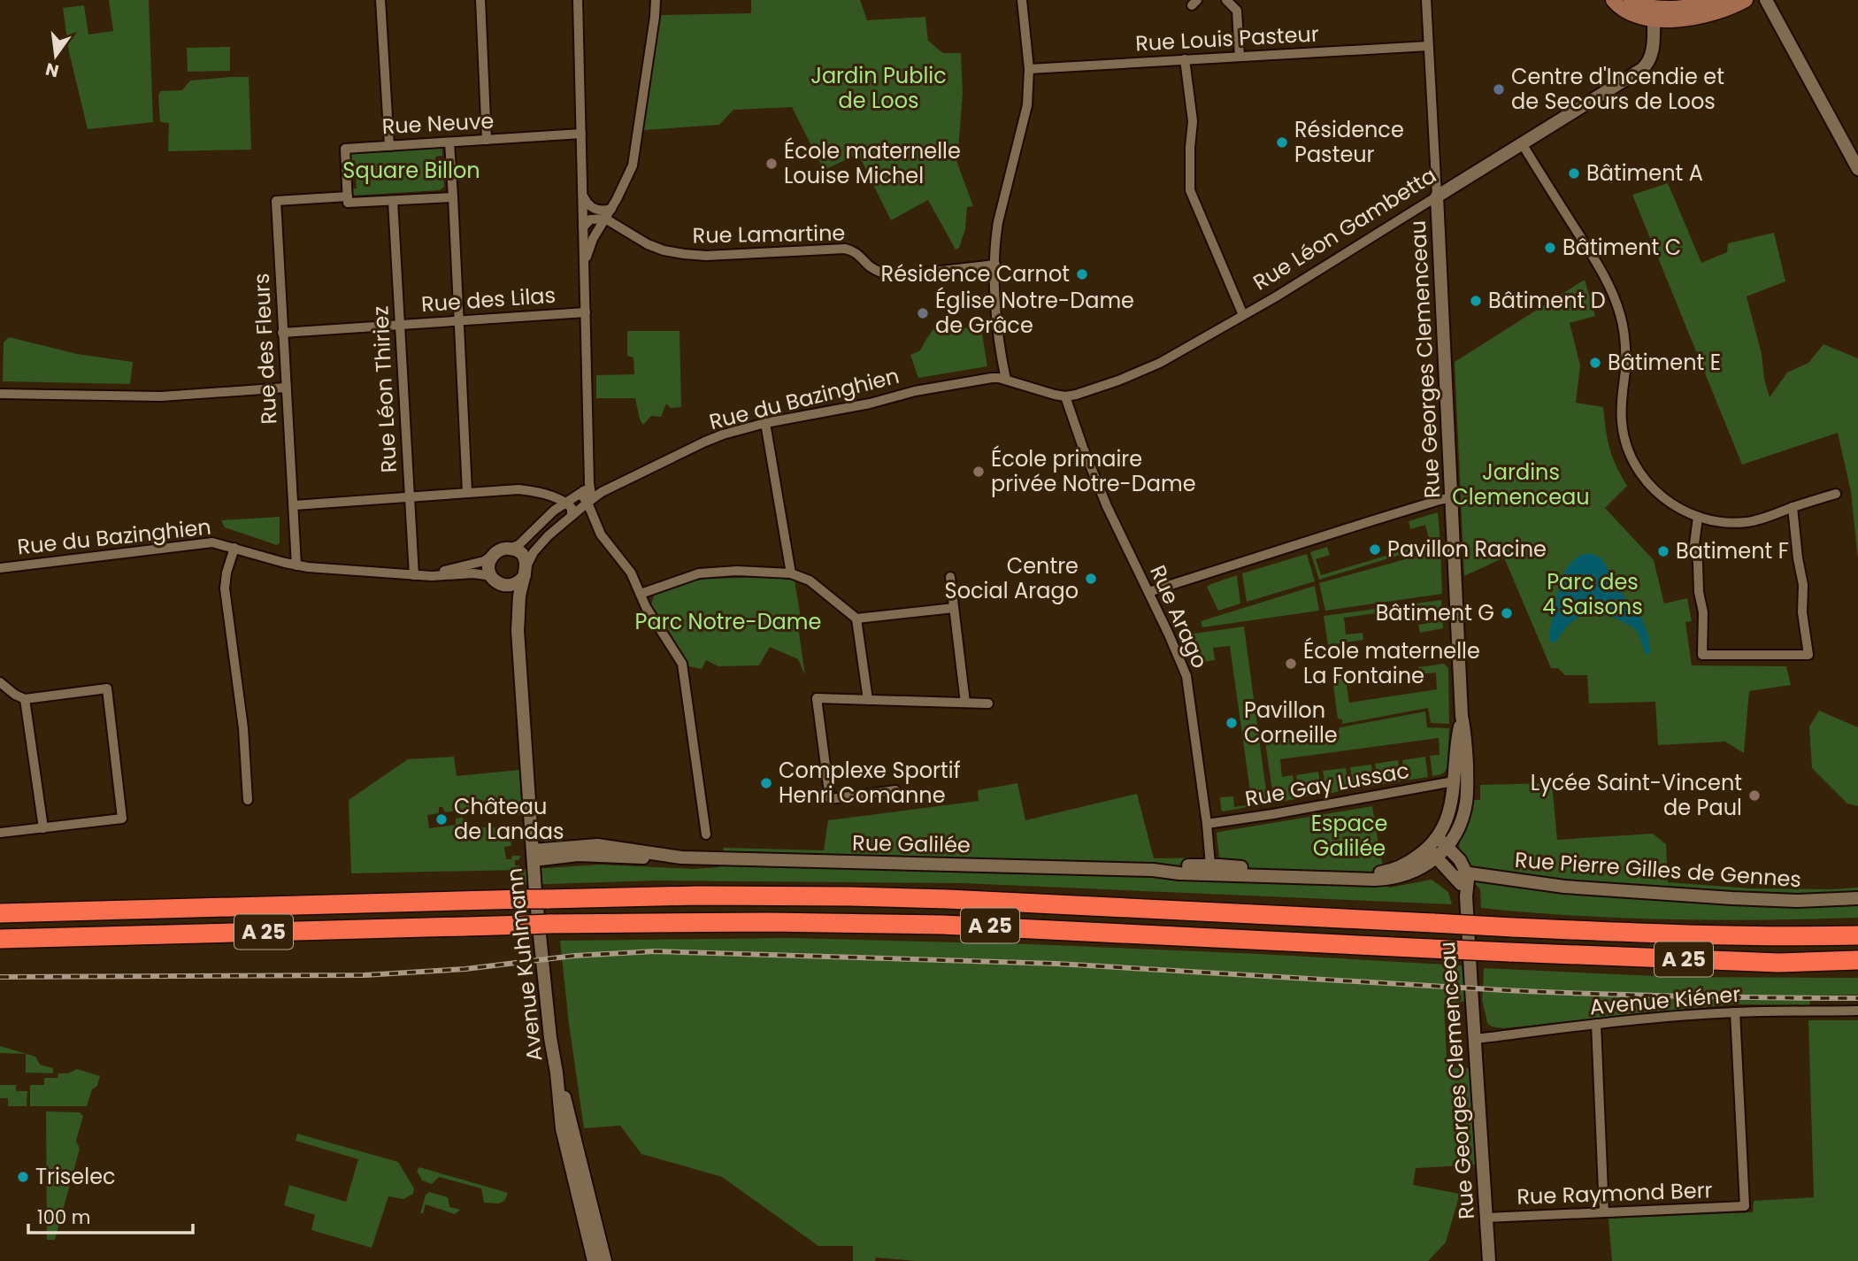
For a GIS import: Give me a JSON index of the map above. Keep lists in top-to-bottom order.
{
  "streets": {
    "highway": ["A 25"],
    "street": [
      "Rue Louis Pasteur",
      "Rue Neuve",
      "Rue Léon Gambetta",
      "Rue Lamartine",
      "Rue des Lilas",
      "Rue des Fleurs",
      "Rue Georges Clemenceau",
      "Rue Léon Thiriez",
      "Rue du Bazinghien",
      "Rue Arago",
      "Rue Gay Lussac",
      "Rue Galilée",
      "Rue Pierre Gilles de Gennes",
      "Avenue Kuhlmann",
      "Avenue Kiéner",
      "Rue Raymond Berr"
    ]
  },
  "crossings": [
    ["Rue Louis Pasteur", "Rue Georges Clemenceau"],
    ["Rue Neuve", "Rue des Fleurs"],
    ["Rue Léon Gambetta", "Rue Georges Clemenceau"],
    ["Rue Léon Gambetta", "Rue du Bazinghien"],
    ["Rue Léon Gambetta", "Rue Arago"],
    ["Rue des Lilas", "Rue des Fleurs"],
    ["Rue des Lilas", "Rue Léon Thiriez"],
    ["Rue des Fleurs", "Rue du Bazinghien"],
    ["Rue Georges Clemenceau", "Rue Gay Lussac"],
    ["Rue Georges Clemenceau", "Rue Galilée"],
    ["Rue Georges Clemenceau", "Rue Pierre Gilles de Gennes"],
    ["Rue Georges Clemenceau", "Avenue Kiéner"],
    ["Rue Georges Clemenceau", "Rue Raymond Berr"],
    ["Rue Léon Thiriez", "Rue du Bazinghien"],
    ["Rue du Bazinghien", "Avenue Kuhlmann"],
    ["Rue Arago", "Rue Gay Lussac"],
    ["Rue Arago", "Rue Galilée"],
    ["Rue Galilée", "Avenue Kuhlmann"],
    ["A 25", "Avenue Kuhlmann"],
    ["Avenue Kiéner", "Rue Raymond Berr"]
  ],
  "parks": [
    "Jardin Public de Loos",
    "Square Billon",
    "Jardins Clemenceau",
    "Parc des 4 Saisons",
    "Parc Notre-Dame",
    "Espace Galilée"
  ],
  "places": [
    "Centre d'Incendie et de Secours de Loos",
    "Résidence Pasteur",
    "École maternelle Louise Michel",
    "Bâtiment A",
    "Bâtiment C",
    "Résidence Carnot",
    "Bâtiment D",
    "Église Notre-Dame de Grâce",
    "Bâtiment E",
    "École primaire privée Notre-Dame",
    "Pavillon Racine",
    "Batiment F",
    "Centre Social Arago",
    "Bâtiment G",
    "École maternelle La Fontaine",
    "Pavillon Corneille",
    "Complexe Sportif Henri Comanne",
    "Lycée Saint-Vincent de Paul",
    "Château de Landas",
    "Triselec"
  ],
  "scale_bar": "100 m",
  "north": "bottom"
}
